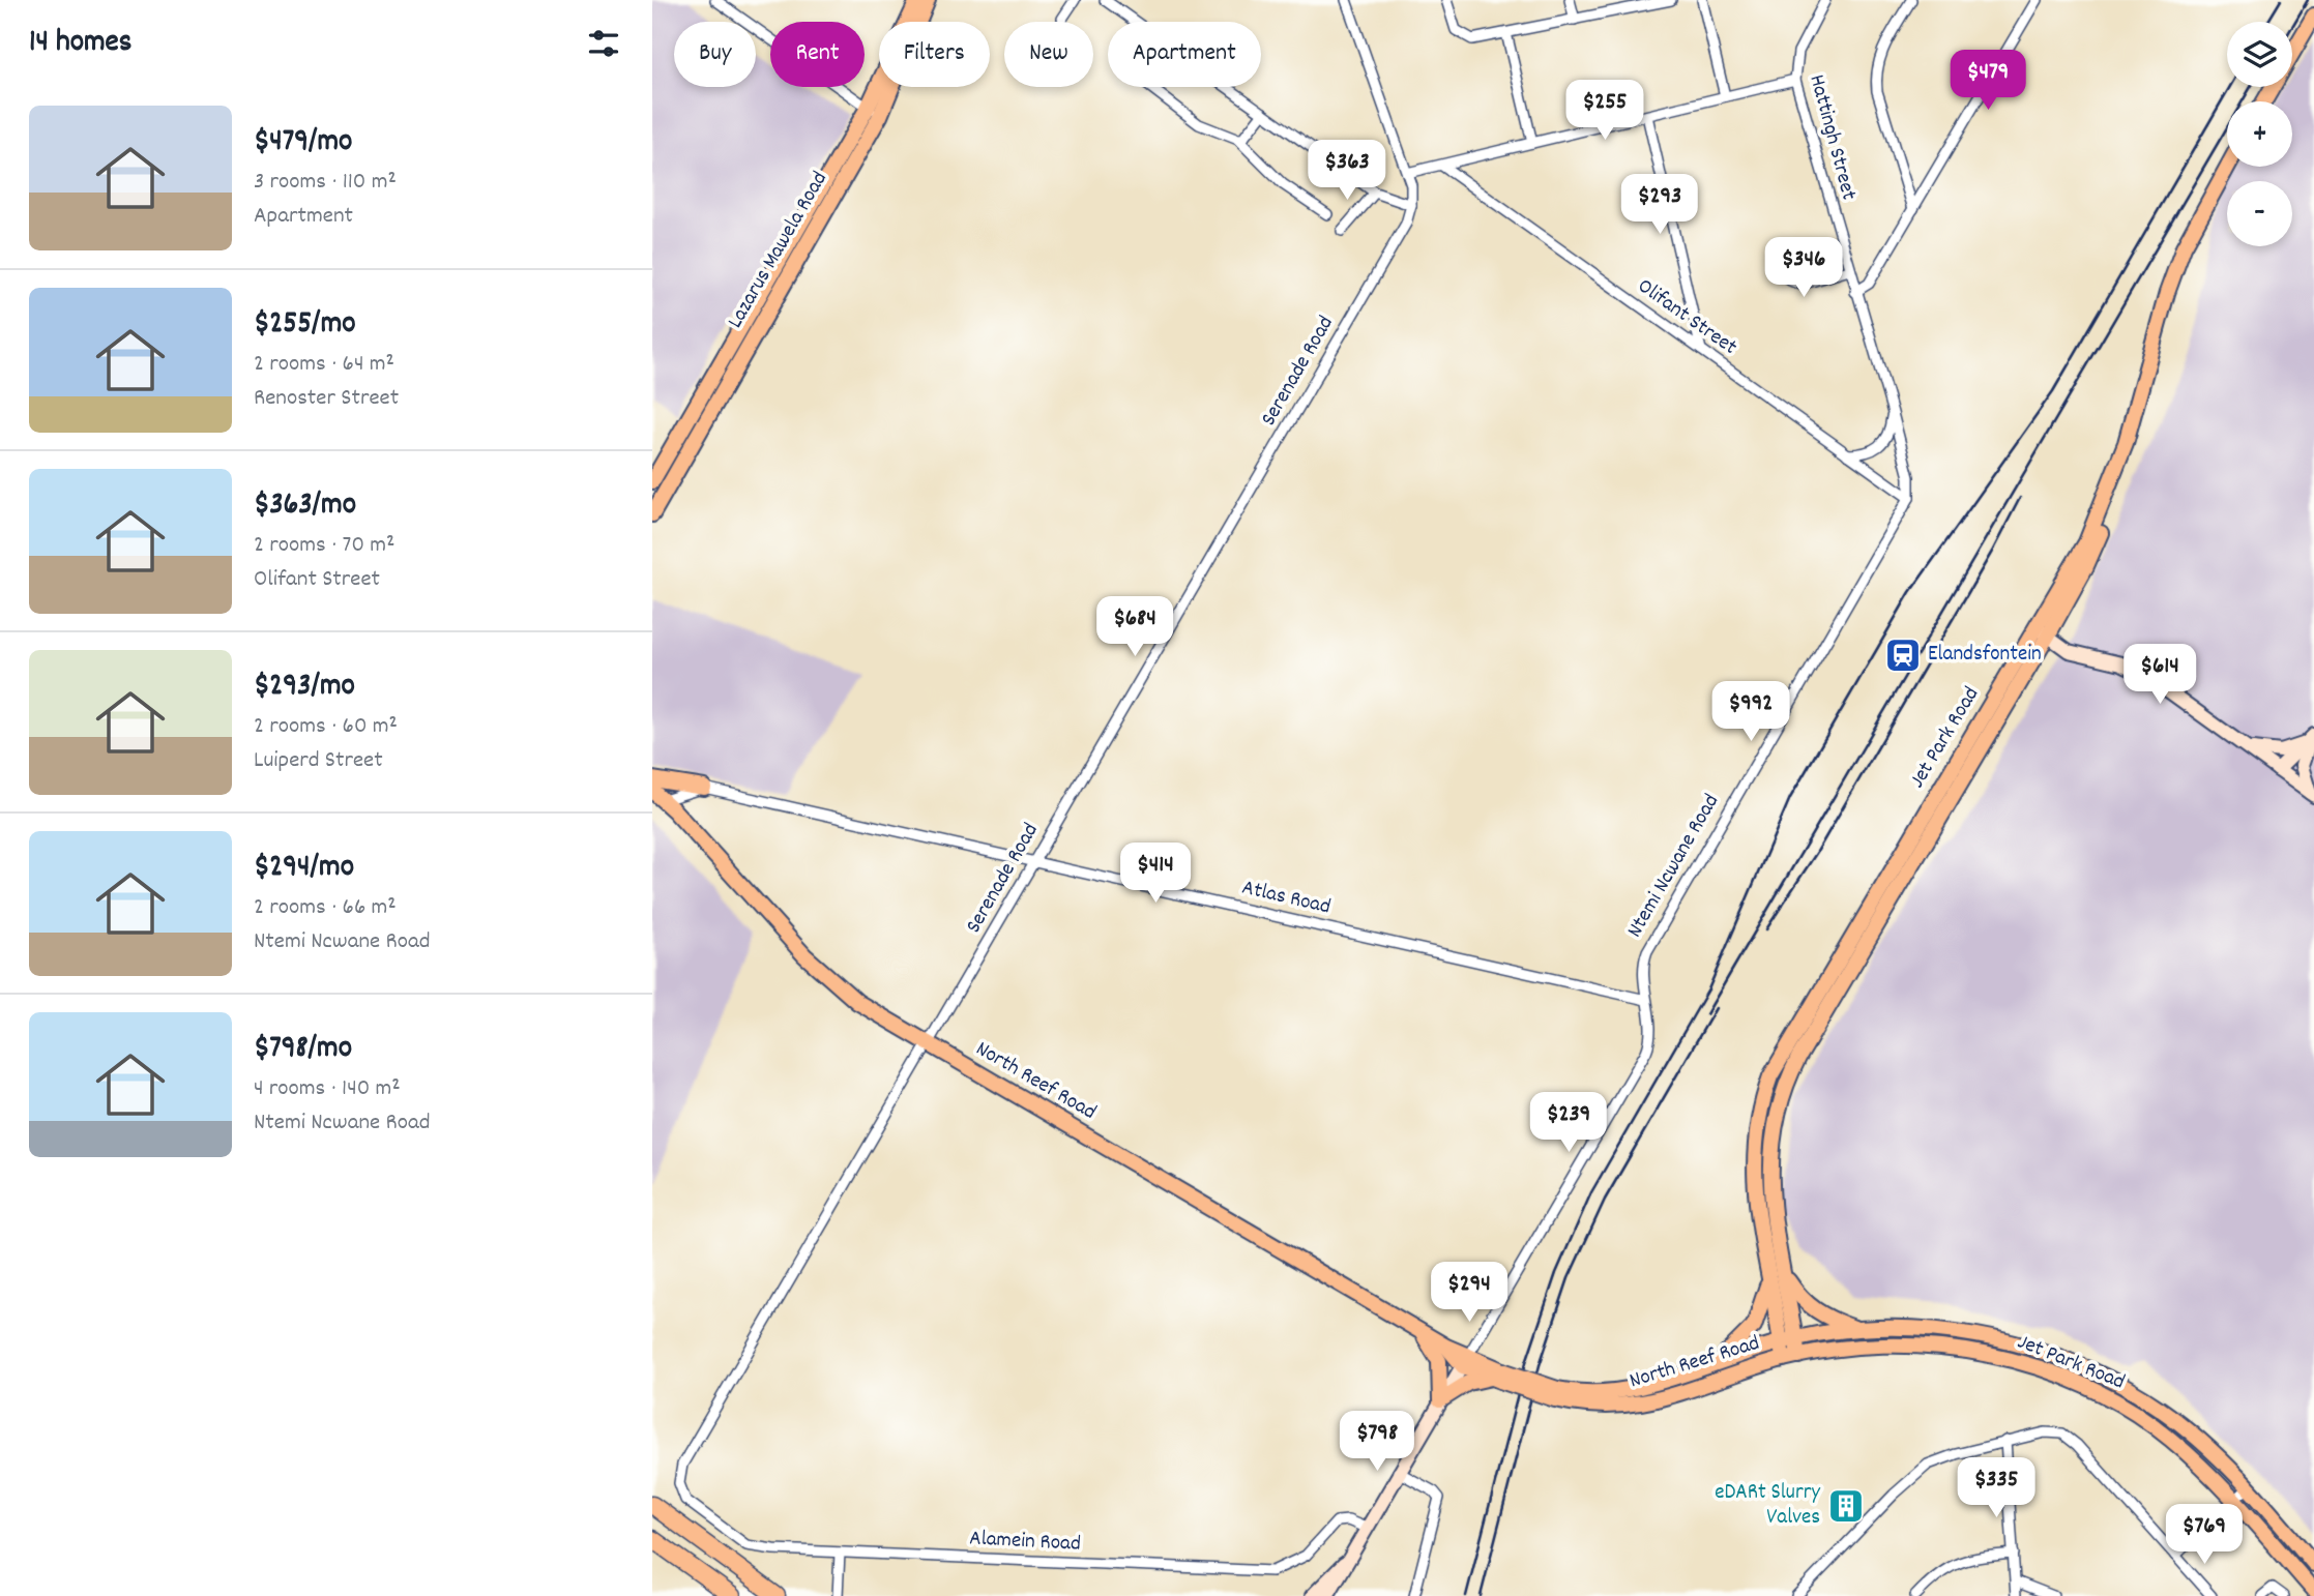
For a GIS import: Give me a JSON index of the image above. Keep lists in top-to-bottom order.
{
  "streets": {
    "main road": ["Lazarus Mawela Road", "Jet Park Road", "North Reef Road"],
    "street": [
      "Hattingh Street",
      "Olifant Street",
      "Serenade Road",
      "Ntemi Ncwane Road",
      "Atlas Road",
      "Alamein Road"
    ]
  },
  "crossings": [
    ["Hattingh Street", "Olifant Street"],
    ["Hattingh Street", "Ntemi Ncwane Road"],
    ["Olifant Street", "Ntemi Ncwane Road"],
    ["Serenade Road", "Atlas Road"],
    ["Serenade Road", "North Reef Road"],
    ["Serenade Road", "Alamein Road"],
    ["Jet Park Road", "North Reef Road"],
    ["Ntemi Ncwane Road", "Atlas Road"],
    ["Ntemi Ncwane Road", "North Reef Road"],
    ["Ntemi Ncwane Road", "Alamein Road"],
    ["Atlas Road", "North Reef Road"]
  ],
  "places": {
    "station": ["Elandsfontein"],
    "building": ["eDARt Slurry Valves"]
  },
  "page": {
    "heading": "14 homes",
    "map_buttons": ["+", "−"],
    "chip": [
      "Buy",
      "Rent",
      "Filters",
      "New",
      "Apartment"
    ],
    "price": [
      "$479",
      "$255",
      "$363",
      "$293",
      "$346",
      "$684",
      "$614",
      "$992",
      "$414",
      "$239",
      "$294",
      "$798",
      "$335",
      "$769"
    ],
    "list": [
      {
        "name": "$479/mo",
        "note": "3 rooms · 110 m² · Apartment"
      },
      {
        "name": "$255/mo",
        "note": "2 rooms · 64 m² · Renoster Street"
      },
      {
        "name": "$363/mo",
        "note": "2 rooms · 70 m² · Olifant Street"
      },
      {
        "name": "$293/mo",
        "note": "2 rooms · 60 m² · Luiperd Street"
      },
      {
        "name": "$294/mo",
        "note": "2 rooms · 66 m² · Ntemi Ncwane Road"
      },
      {
        "name": "$798/mo",
        "note": "4 rooms · 140 m² · Ntemi Ncwane Road"
      }
    ]
  }
}
